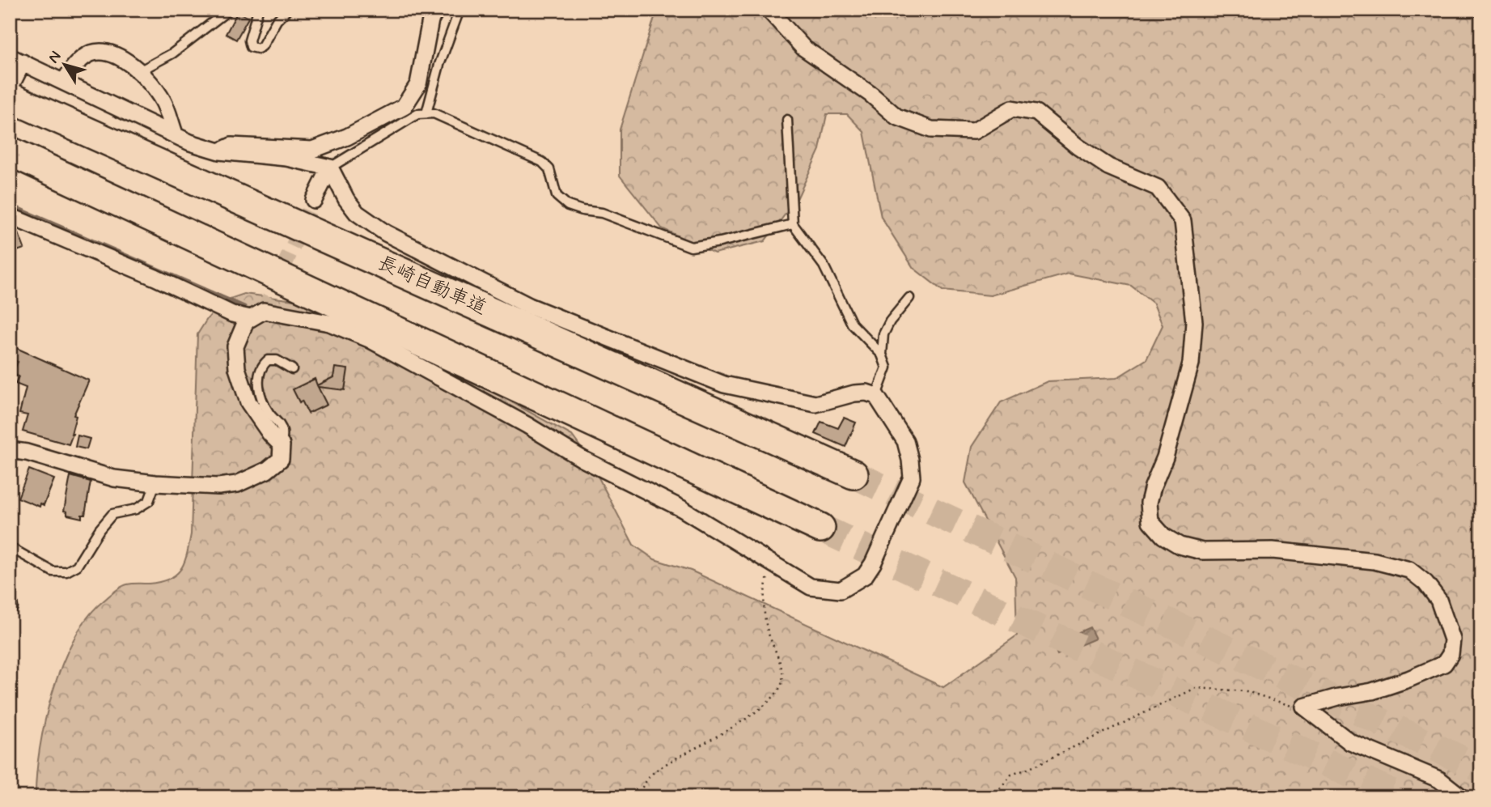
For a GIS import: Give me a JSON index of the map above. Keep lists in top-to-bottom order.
{
  "streets": {
    "highway": ["長崎自動車道"]
  },
  "north": "top left"
}
